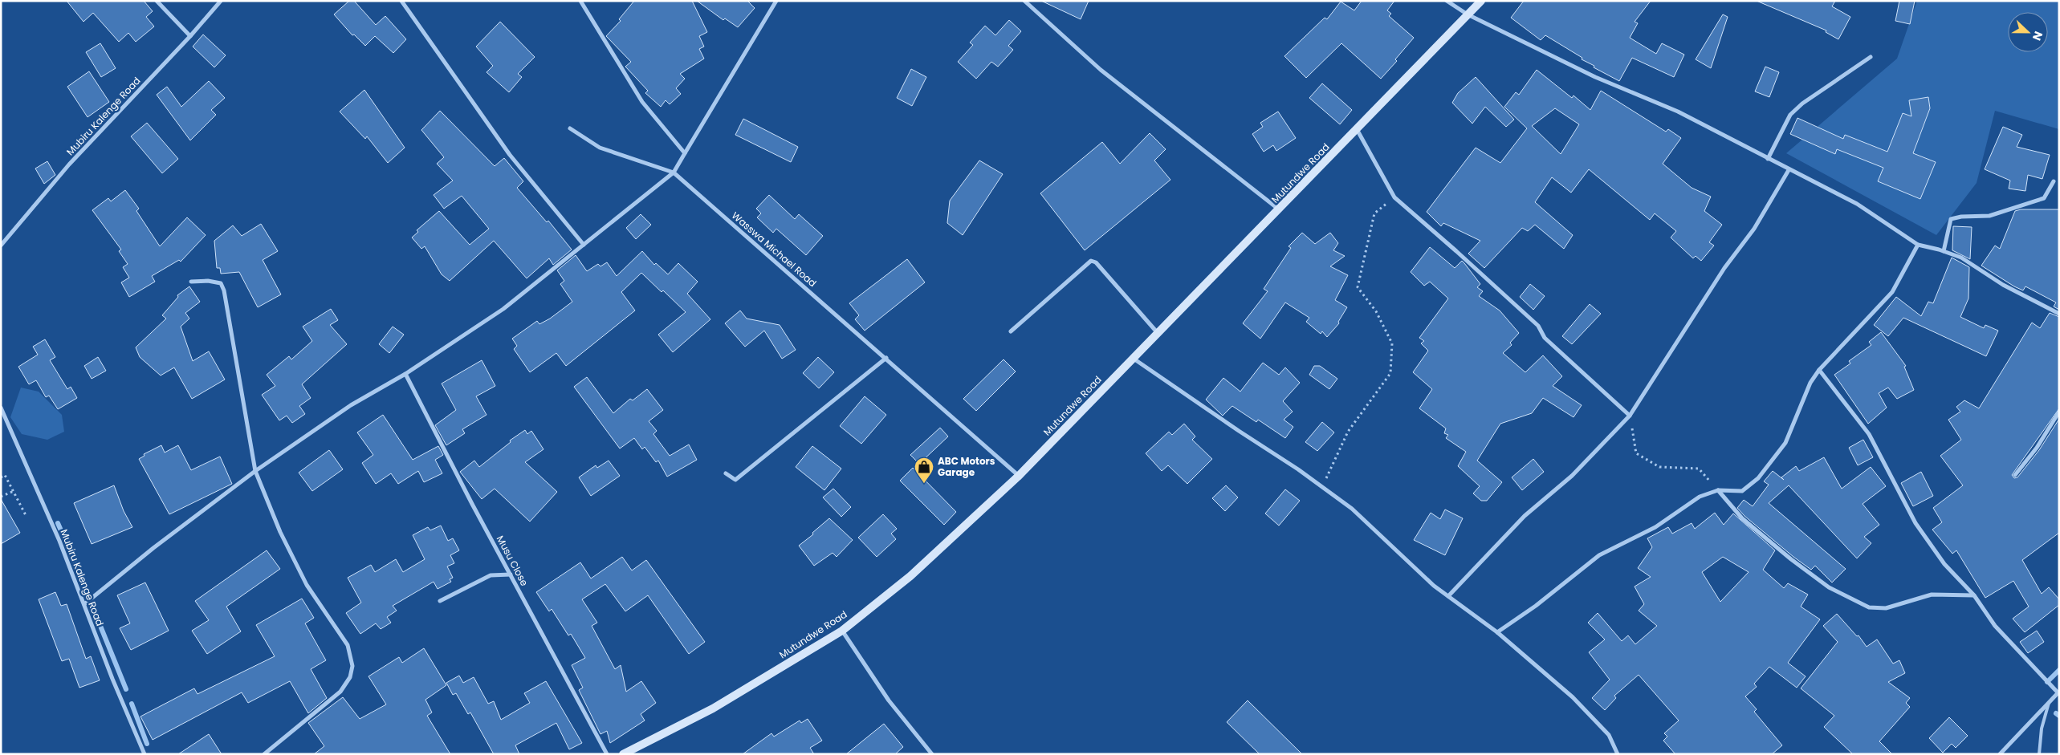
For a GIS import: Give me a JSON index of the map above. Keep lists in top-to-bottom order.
{
  "streets": {
    "main road": ["Mutundwe Road"],
    "street": ["Mubiru Kalenge Road", "Wasswa Michael Road", "Musu Close"]
  },
  "crossings": [
    ["Mutundwe Road", "Wasswa Michael Road"]
  ],
  "places": {
    "shop": ["ABC Motors Garage"]
  },
  "north": "right"
}
